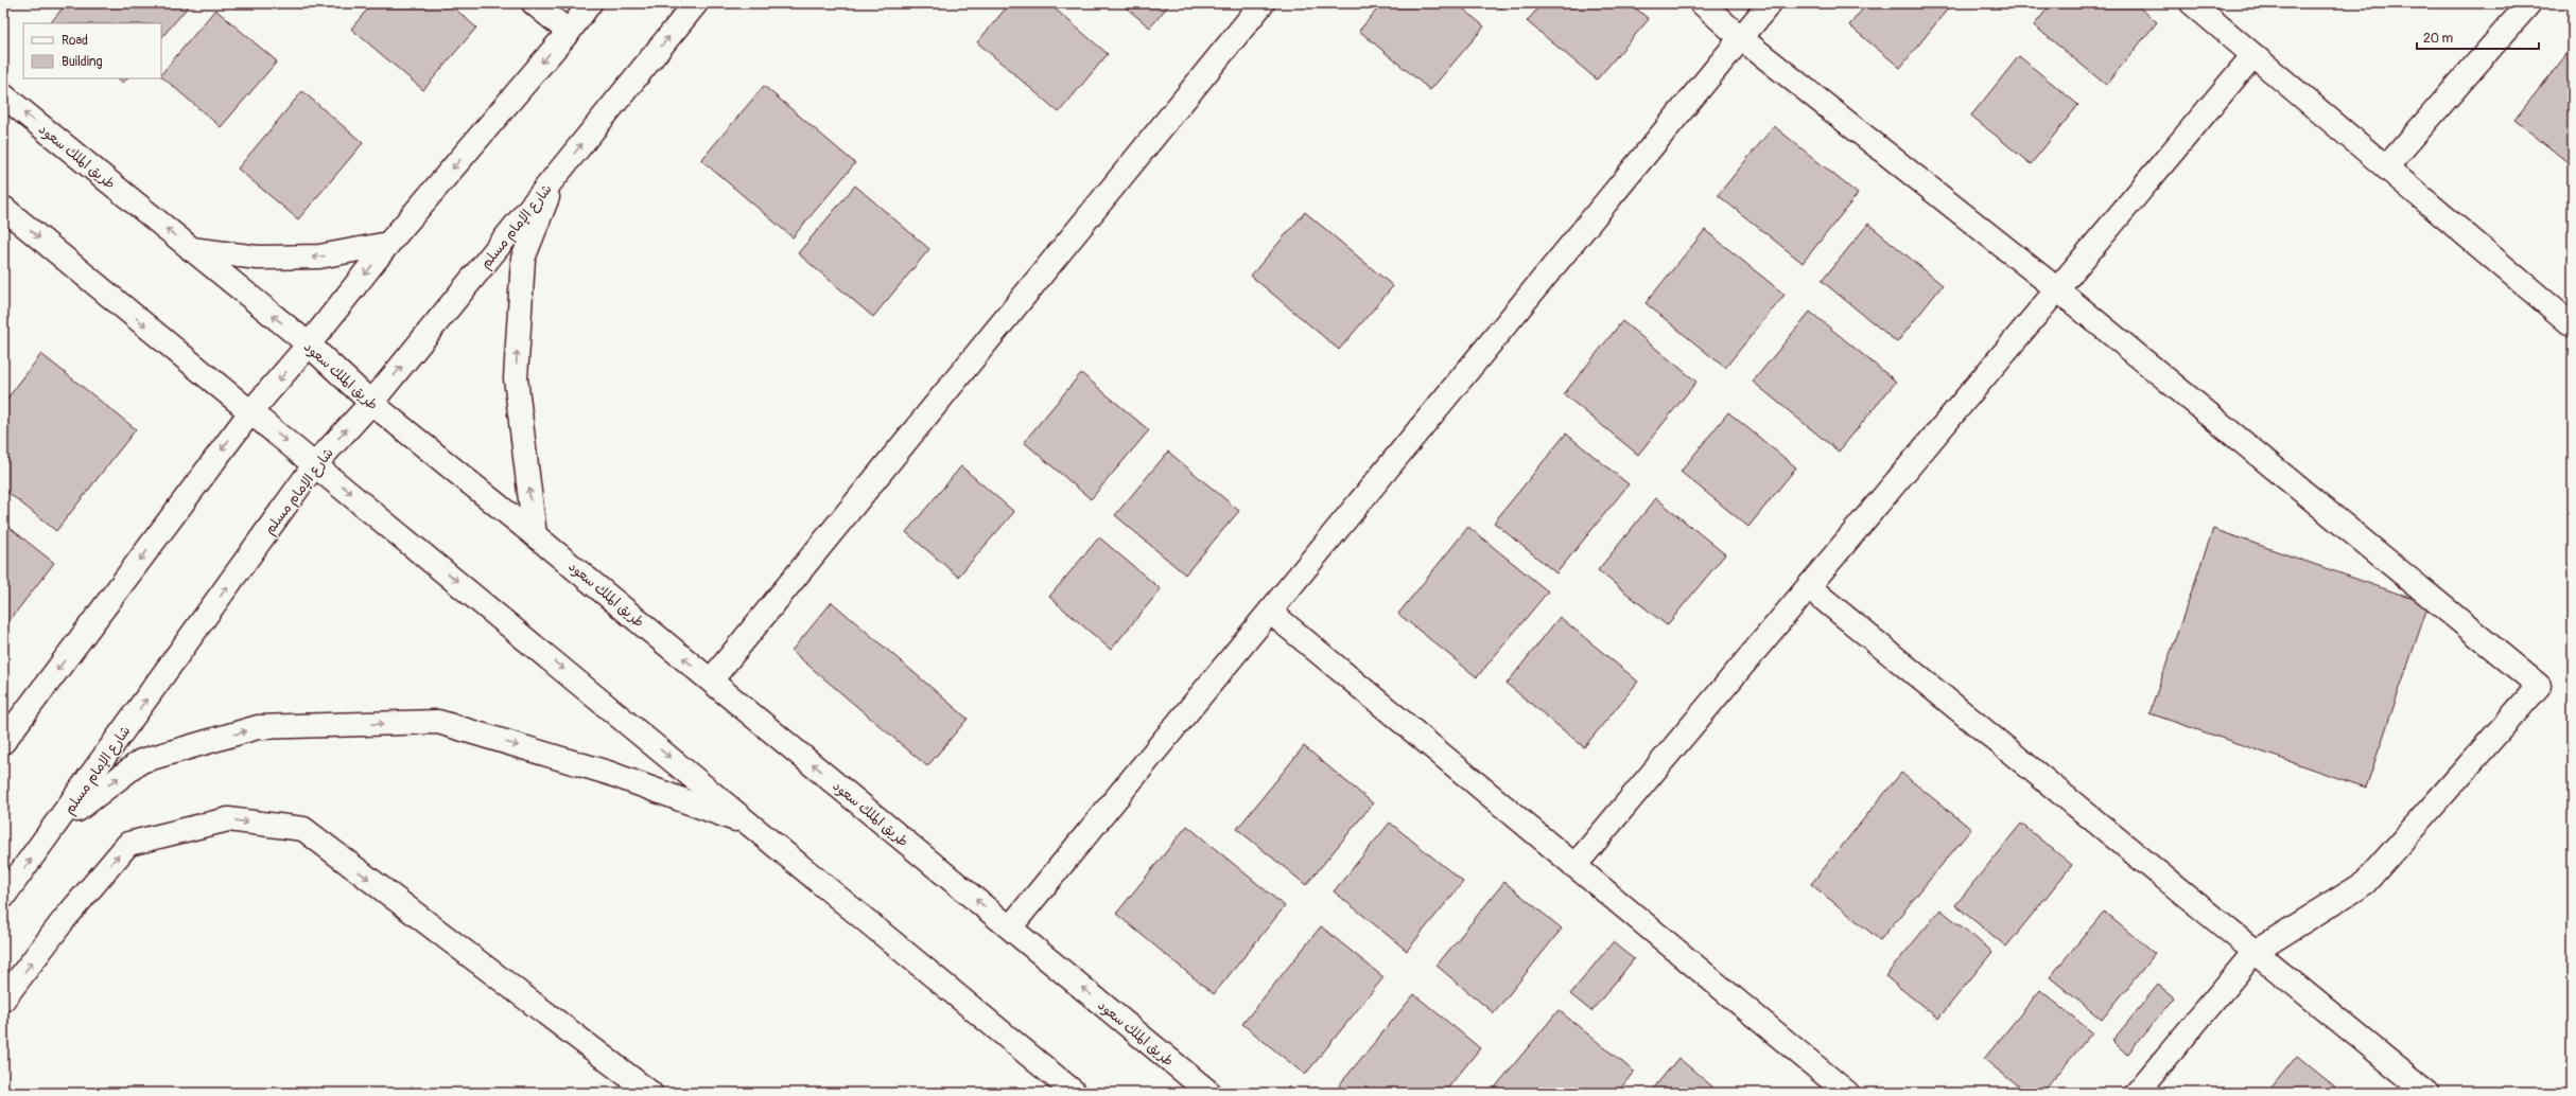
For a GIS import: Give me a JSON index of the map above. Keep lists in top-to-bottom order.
{
  "streets": {
    "street": ["طريق الملك سعود", "شارع الإمام مسلم"]
  },
  "crossings": [
    ["طريق الملك سعود", "شارع الإمام مسلم"]
  ],
  "legend": ["Road", "Building"],
  "scale_bar": "20 m"
}
